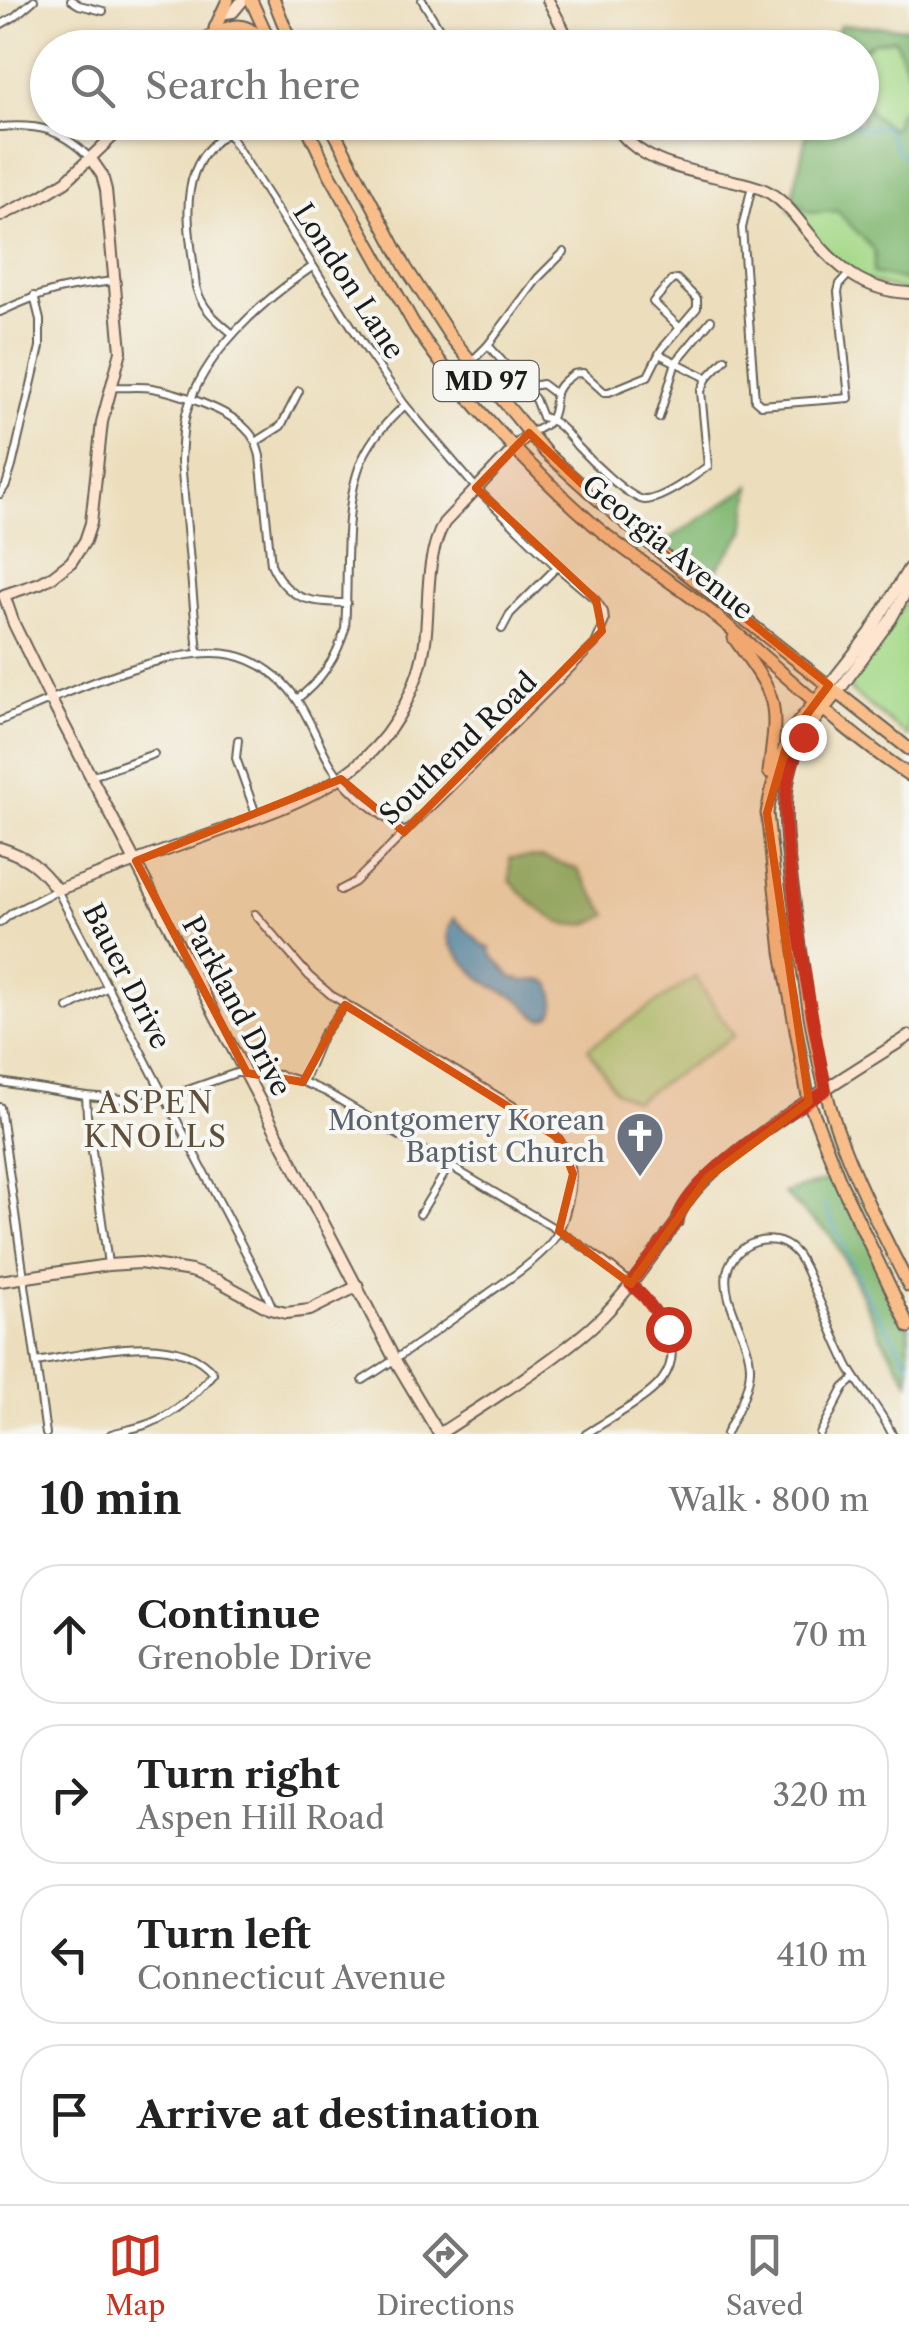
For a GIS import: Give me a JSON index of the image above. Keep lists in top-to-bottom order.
{
  "streets": {
    "main road": ["MD 97", "Georgia Avenue"],
    "street": [
      "London Lane",
      "Southend Road",
      "Bauer Drive",
      "Parkland Drive"
    ]
  },
  "crossings": [
    ["London Lane", "Southend Road"]
  ],
  "districts": ["ASPEN KNOLLS"],
  "places": {
    "church": ["Montgomery Korean Baptist Church"]
  },
  "page": {
    "search": "Search here",
    "heading": ["10 min", "Walk · 800 m"],
    "list": [
      ["Continue", "Grenoble Drive", "70 m"],
      ["Turn right", "Aspen Hill Road", "320 m"],
      ["Turn left", "Connecticut Avenue", "410 m"],
      "Arrive at destination"
    ],
    "nav": ["Map", "Directions", "Saved"]
  }
}
